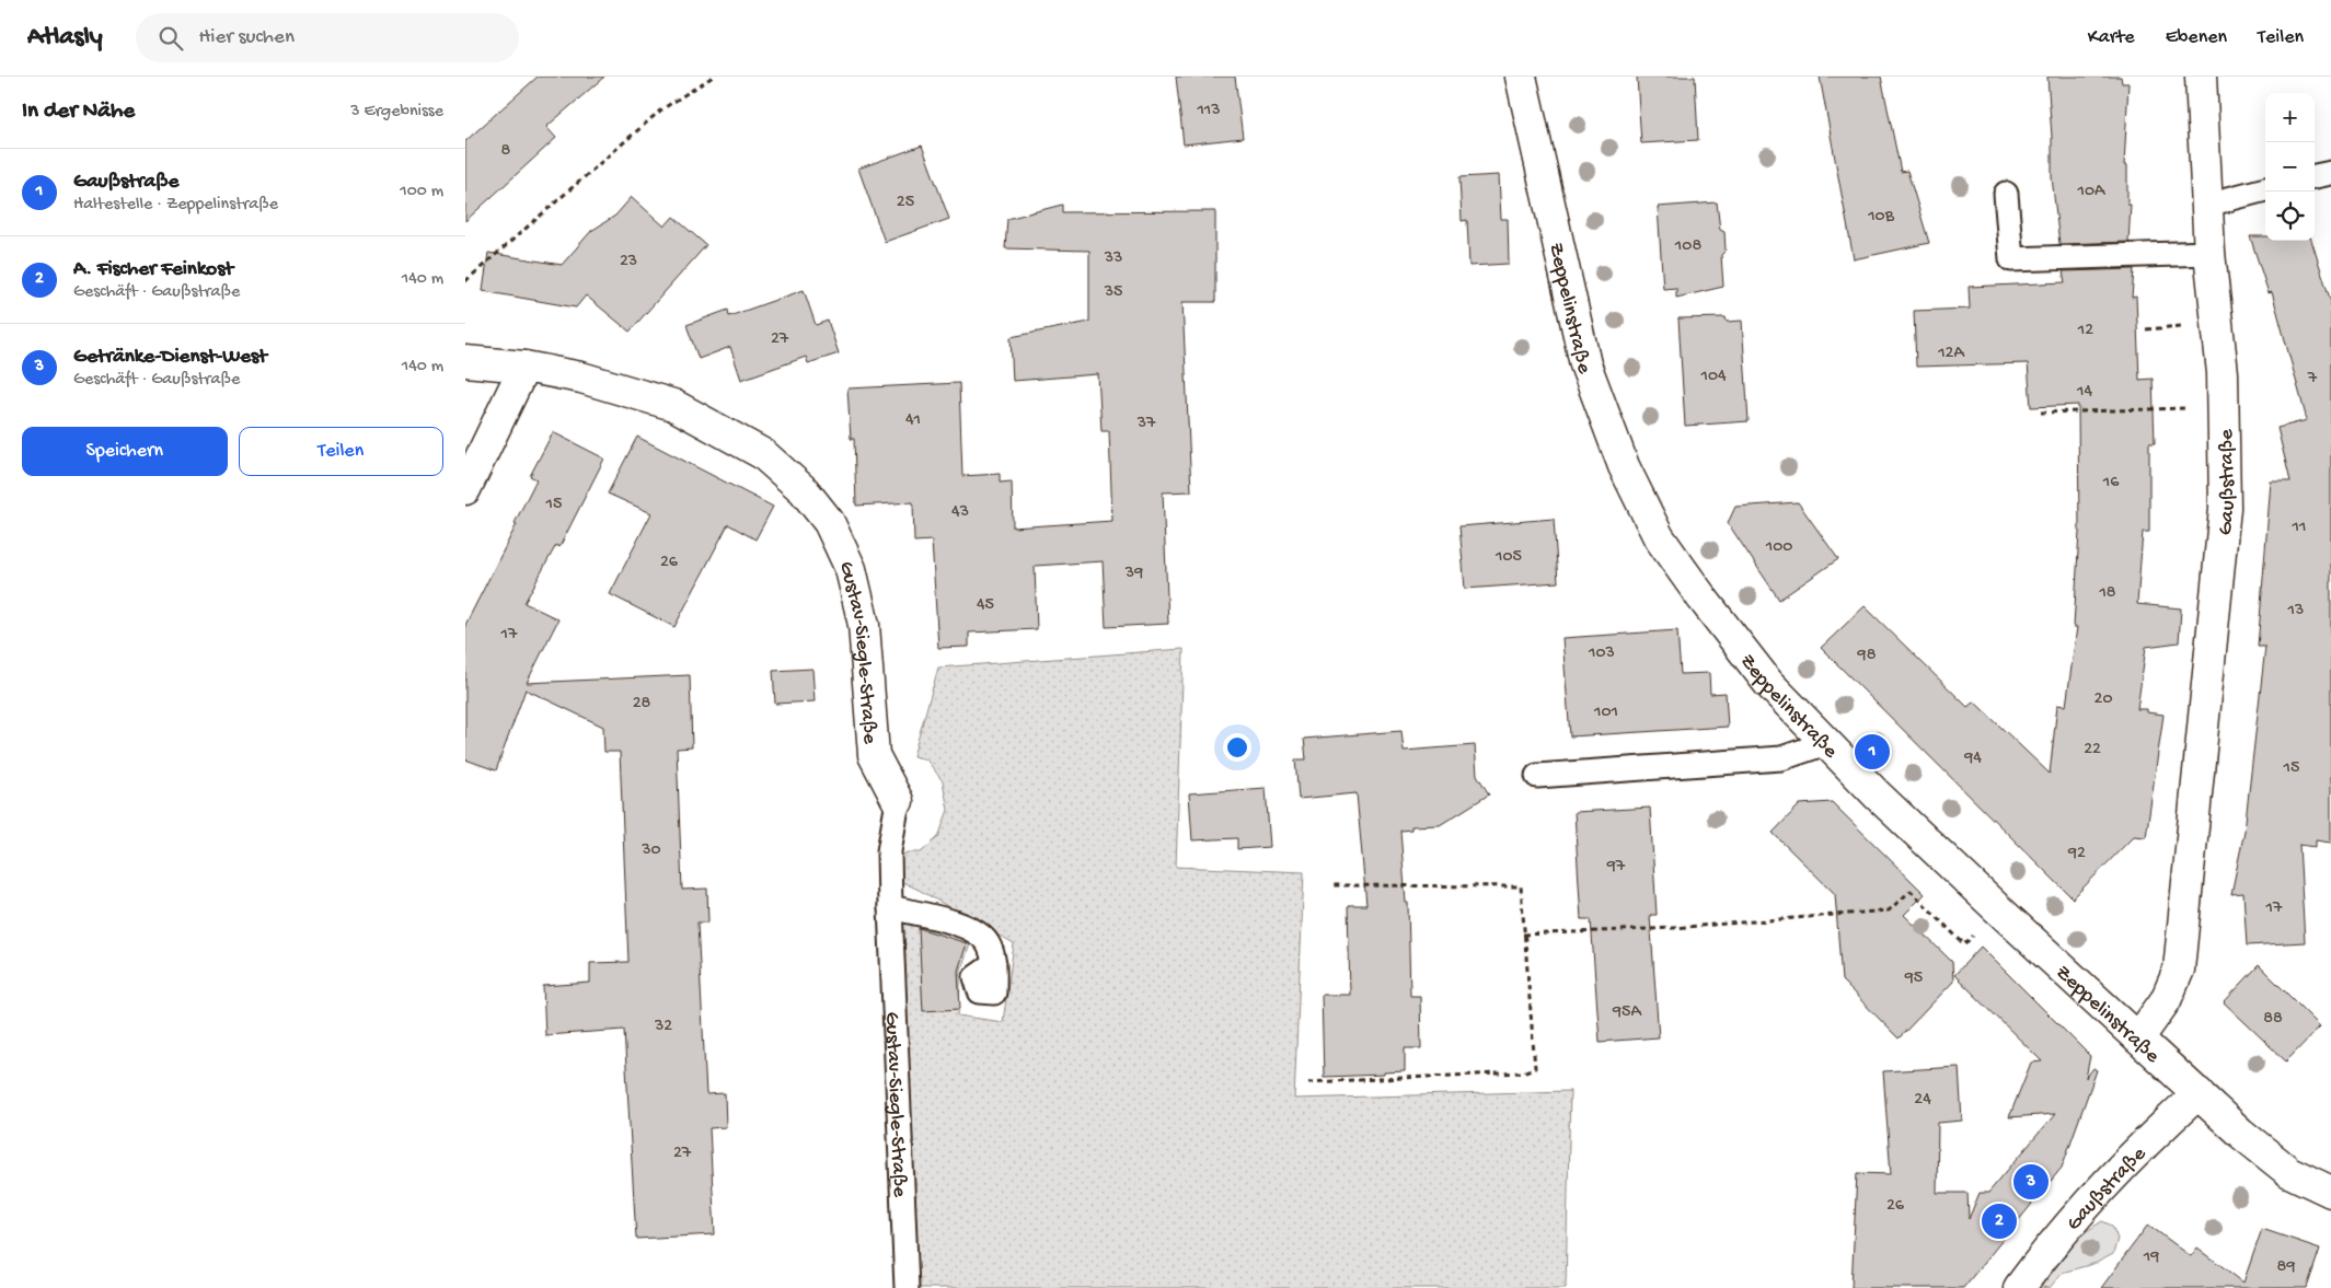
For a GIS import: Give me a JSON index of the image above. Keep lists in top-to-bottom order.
{
  "streets": {
    "street": ["Zeppelinstraße", "Gaußstraße", "Gustav-Siegle-Straße"]
  },
  "crossings": [
    ["Zeppelinstraße", "Gaußstraße"]
  ],
  "house_numbers": [
    "113",
    "8",
    "10A",
    "25",
    "10B",
    "108",
    "33",
    "23",
    "35",
    "12",
    "27",
    "12A",
    "104",
    "7",
    "14",
    "41",
    "37",
    "16",
    "15",
    "43",
    "11",
    "100",
    "105",
    "26",
    "39",
    "18",
    "45",
    "13",
    "17",
    "103",
    "98",
    "20",
    "28",
    "101",
    "22",
    "94",
    "15",
    "30",
    "92",
    "97",
    "17",
    "95",
    "95A",
    "88",
    "32",
    "24",
    "27",
    "26",
    "19",
    "89"
  ],
  "page": {
    "header": "Atlasly",
    "search": "Hier suchen",
    "nav": ["Karte", "Ebenen", "Teilen"],
    "heading": ["In der Nähe", "3 Ergebnisse"],
    "map_buttons": ["+", "−"],
    "list": [
      {
        "mark": "1",
        "name": "Gaußstraße",
        "note": "Haltestelle · Zeppelinstraße",
        "value": "100 m"
      },
      {
        "mark": "2",
        "name": "A. Fischer Feinkost",
        "note": "Geschäft · Gaußstraße",
        "value": "140 m"
      },
      {
        "mark": "3",
        "name": "Getränke-Dienst-West",
        "note": "Geschäft · Gaußstraße",
        "value": "140 m"
      }
    ],
    "buttons": ["Speichern", "Teilen"],
    "pins": ["1", "3", "2"]
  }
}
